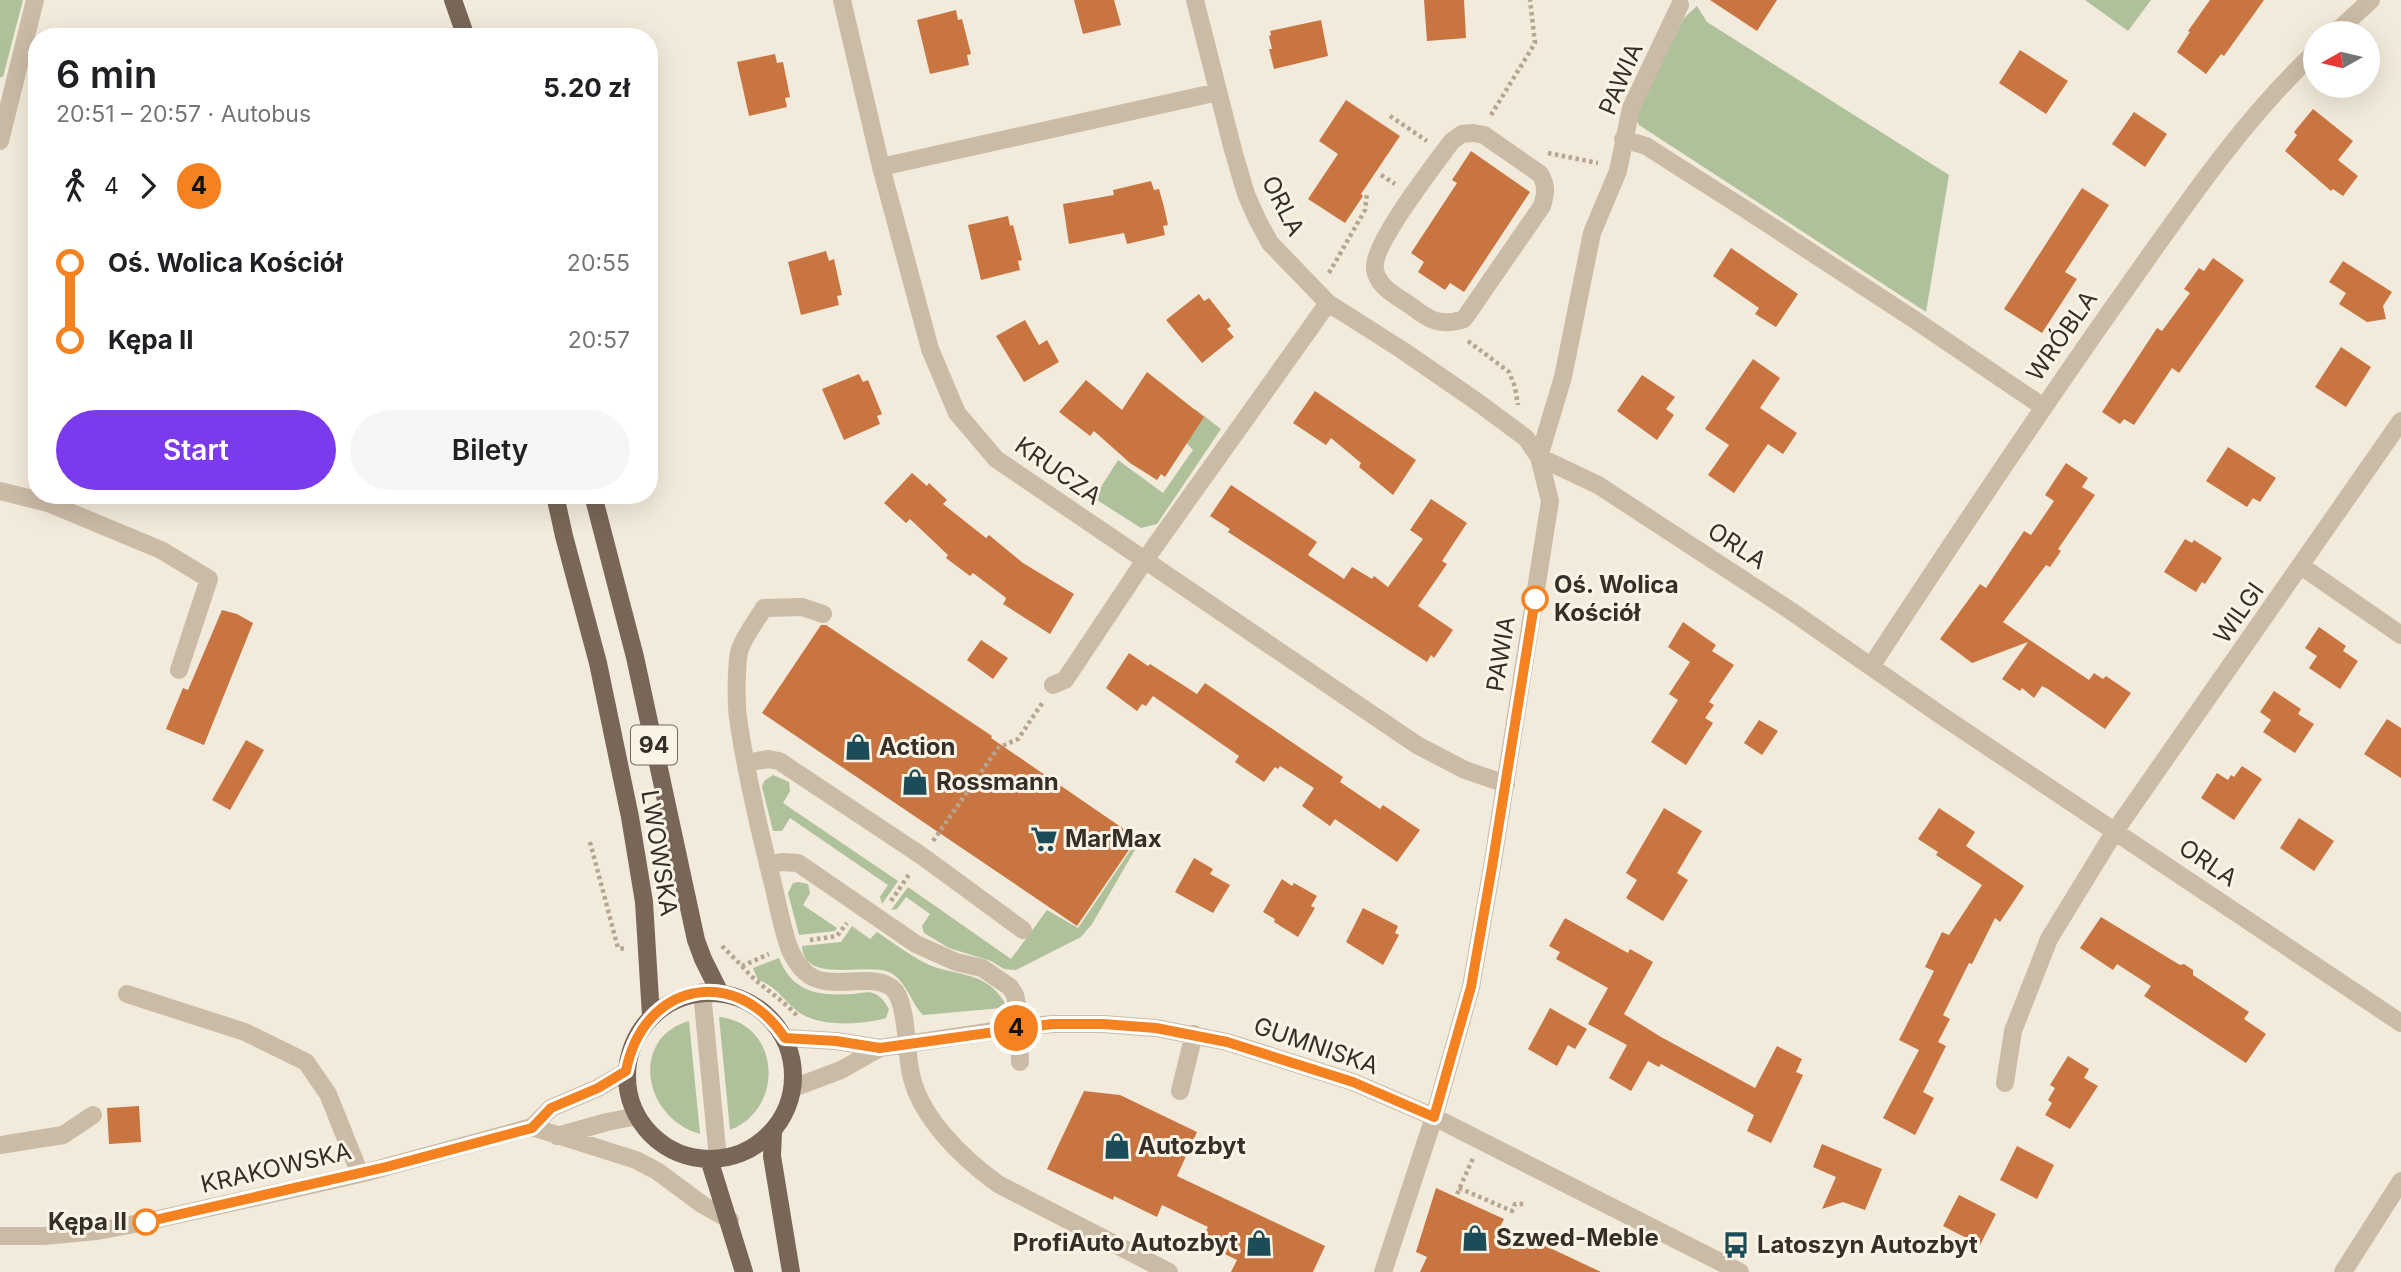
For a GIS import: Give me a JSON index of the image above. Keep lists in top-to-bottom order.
{
  "streets": {
    "main road": ["94", "LWOWSKA"],
    "street": [
      "PAWIA",
      "ORLA",
      "WRÓBLA",
      "KRUCZA",
      "WILGI",
      "GUMNISKA",
      "KRAKOWSKA"
    ]
  },
  "crossings": [
    ["PAWIA", "ORLA"],
    ["PAWIA", "KRUCZA"],
    ["PAWIA", "GUMNISKA"],
    ["ORLA", "WRÓBLA"],
    ["ORLA", "WILGI"]
  ],
  "places": {
    "other": ["Oś. Wolica Kościół", "Kępa II"],
    "shop": [
      "Action",
      "Rossmann",
      "Autozbyt",
      "Szwed-Meble",
      "ProfiAuto Autozbyt"
    ],
    "supermarket": ["MarMax"],
    "bus stop": ["Latoszyn Autozbyt"]
  },
  "lines": ["bus line 4"],
  "north": "left",
  "page": {
    "on_map": "4",
    "heading": ["6 min", "20:51 – 20:57 · Autobus", "5.20 zł"],
    "legs": ["4", "4"],
    "list": [
      {
        "name": "Oś. Wolica Kościół",
        "value": "20:55"
      },
      {
        "name": "Kępa II",
        "value": "20:57"
      }
    ],
    "buttons": ["Start", "Bilety"]
  }
}
